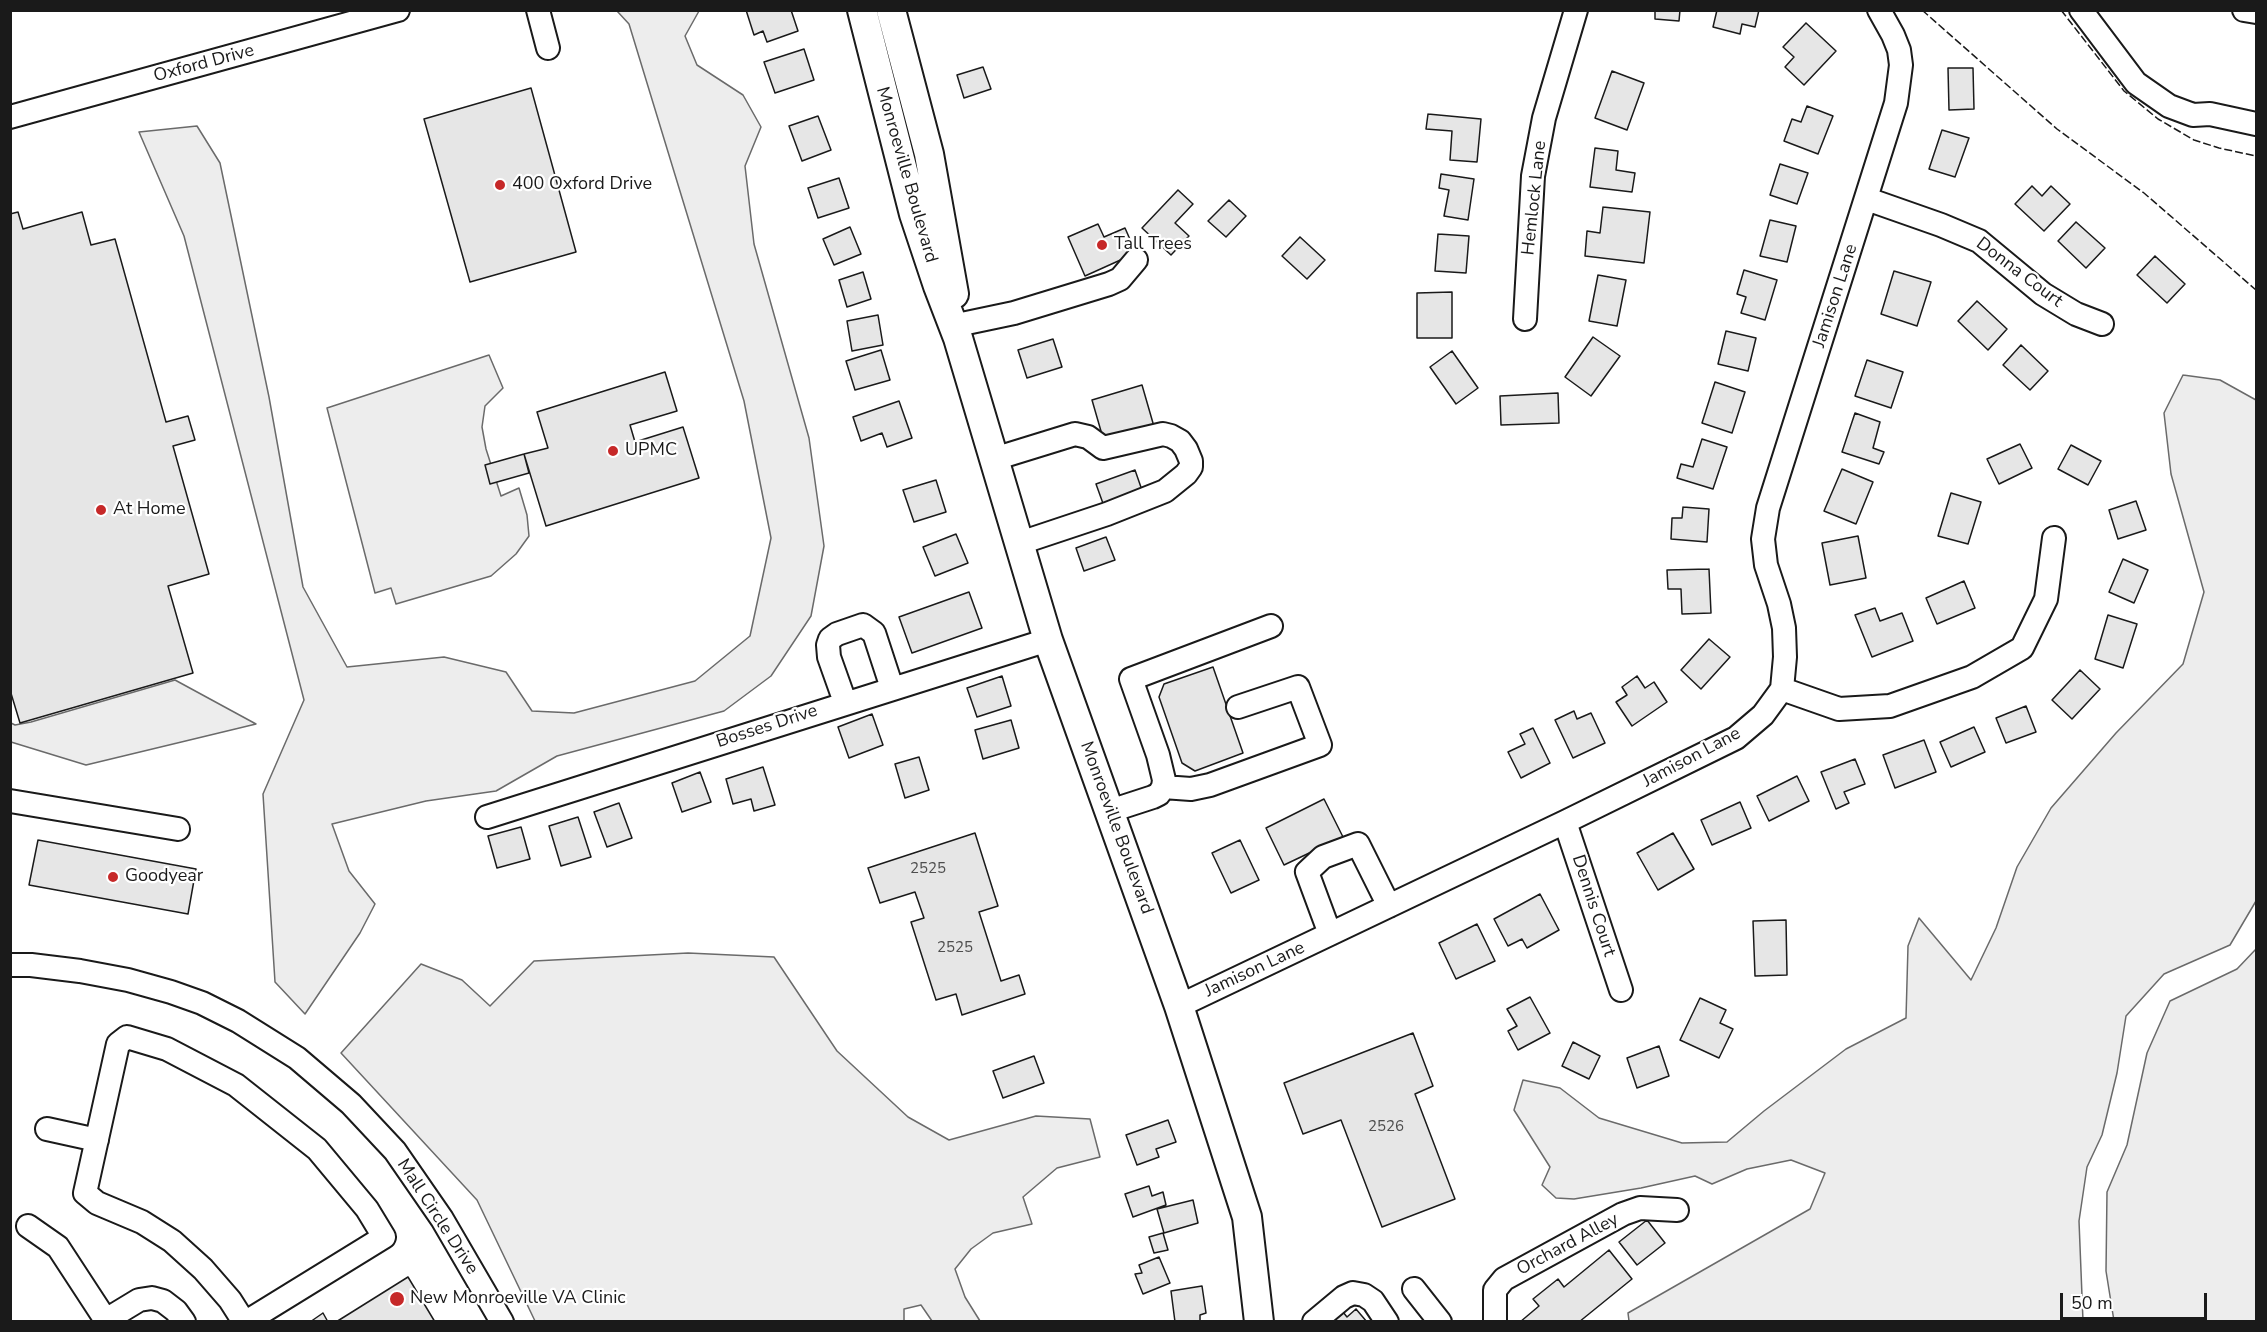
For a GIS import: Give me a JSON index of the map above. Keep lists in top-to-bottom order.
{
  "streets": {
    "main road": ["Monroeville Boulevard"],
    "street": [
      "Oxford Drive",
      "Hemlock Lane",
      "Donna Court",
      "Jamison Lane",
      "Bosses Drive",
      "Dennis Court",
      "Mall Circle Drive",
      "Orchard Alley"
    ]
  },
  "crossings": [
    ["Monroeville Boulevard", "Jamison Lane"],
    ["Monroeville Boulevard", "Bosses Drive"],
    ["Donna Court", "Jamison Lane"],
    ["Jamison Lane", "Dennis Court"]
  ],
  "places": [
    "400 Oxford Drive",
    "Tall Trees",
    "UPMC",
    "At Home",
    "Goodyear",
    "New Monroeville VA Clinic"
  ],
  "house_numbers": ["2525", "2525", "2526"],
  "scale_bar": "50 m"
}
